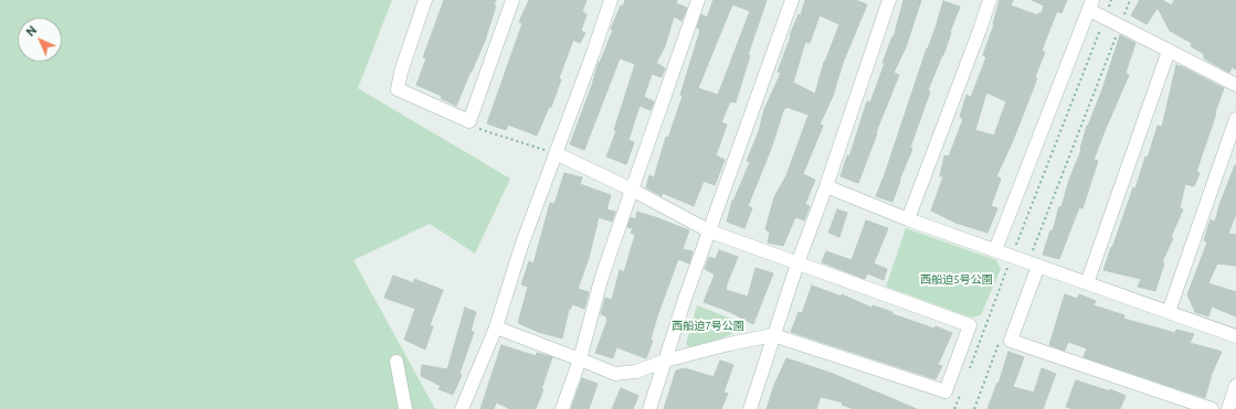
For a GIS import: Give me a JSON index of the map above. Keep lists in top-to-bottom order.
{
  "parks": ["西船迫5号公園", "西船迫7号公園"],
  "north": "top left"
}
